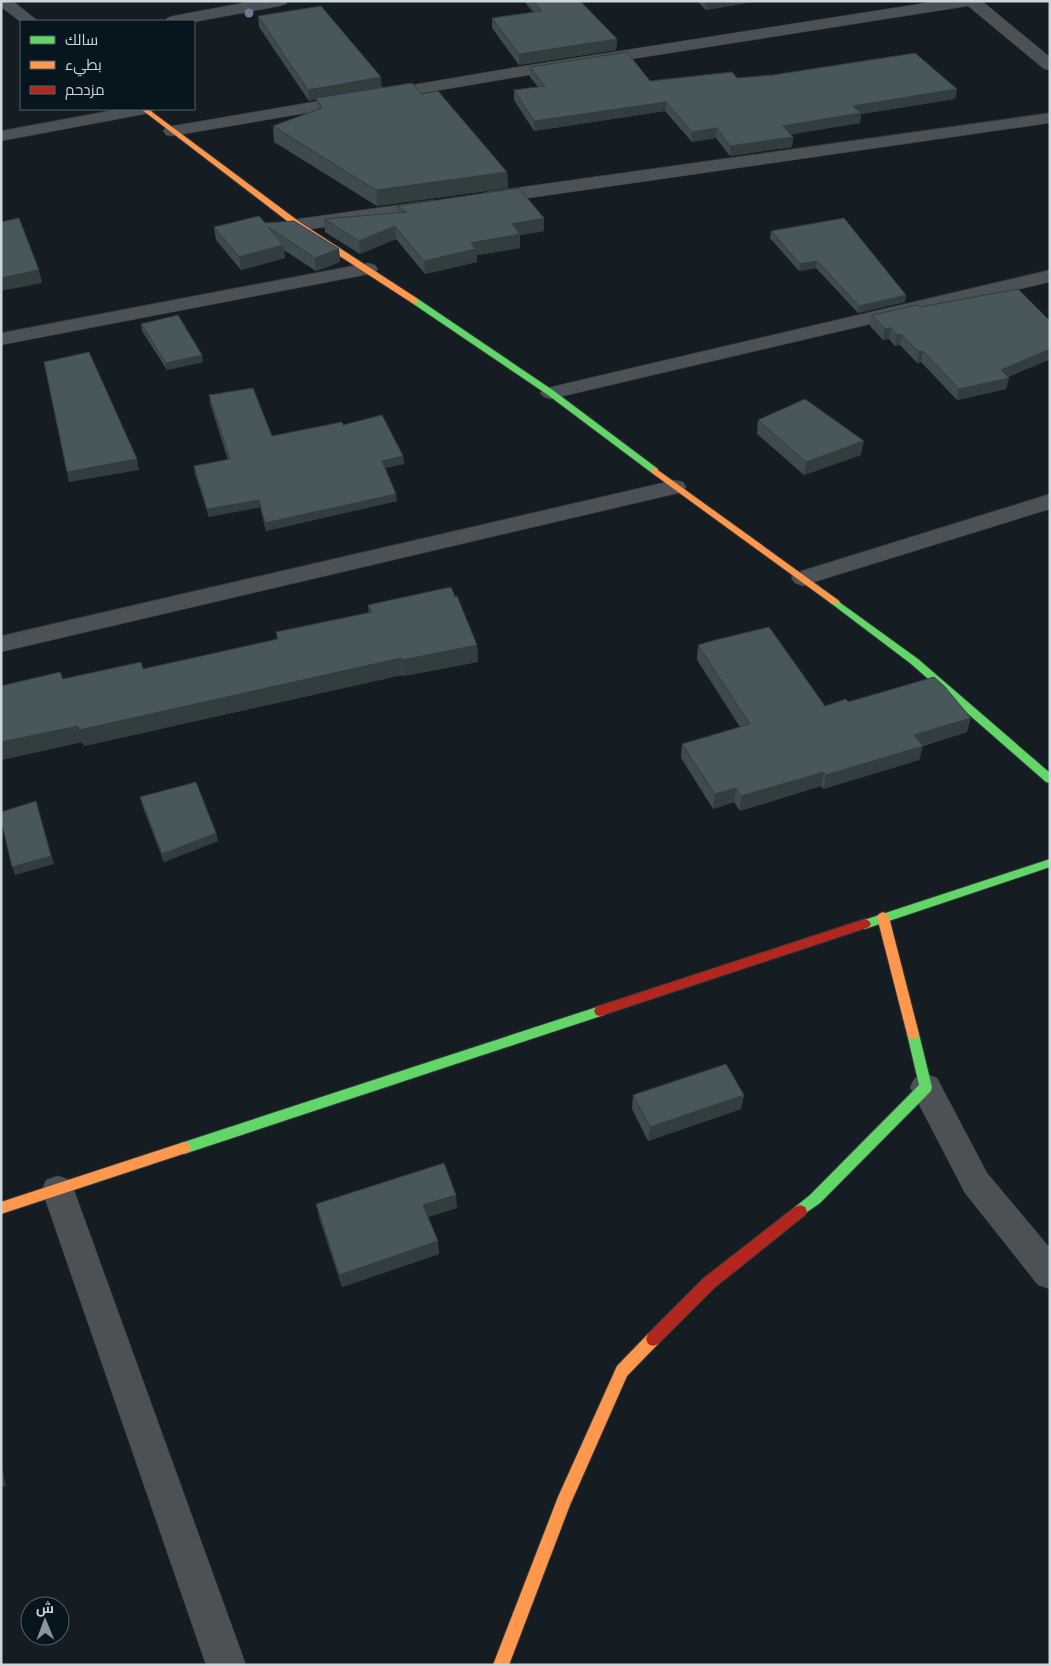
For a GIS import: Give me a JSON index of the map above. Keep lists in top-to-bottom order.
{
  "legend": ["سالك", "بطيء", "مزدحم"],
  "north": "top"
}
